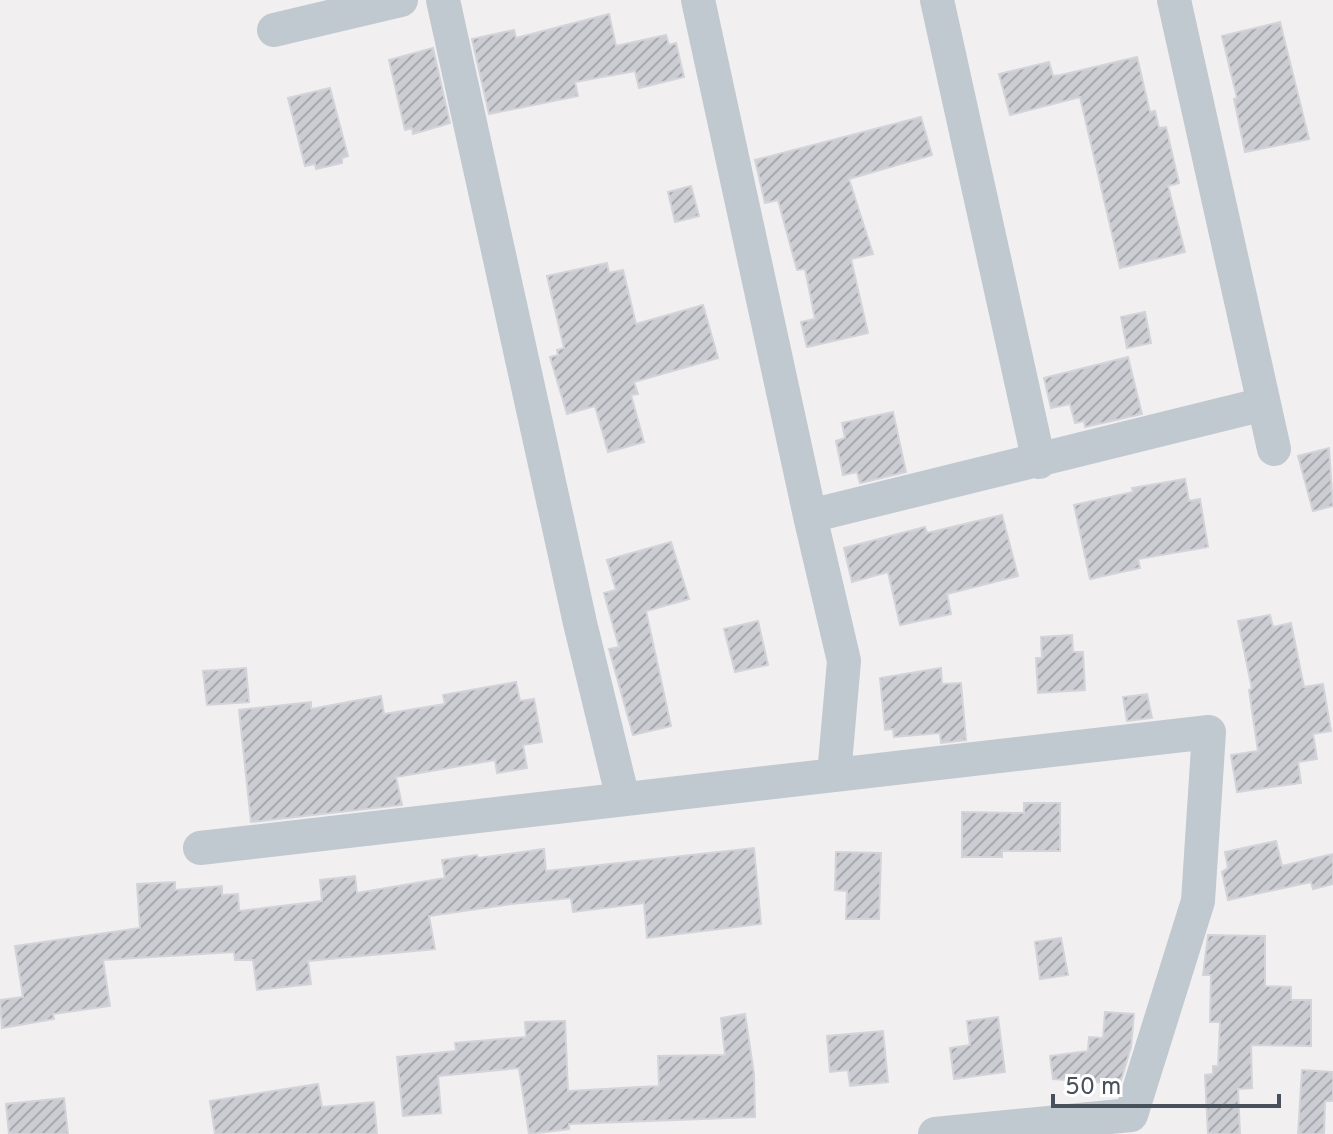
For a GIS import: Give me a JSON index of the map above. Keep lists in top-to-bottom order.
{
  "scale_bar": "50 m"
}
